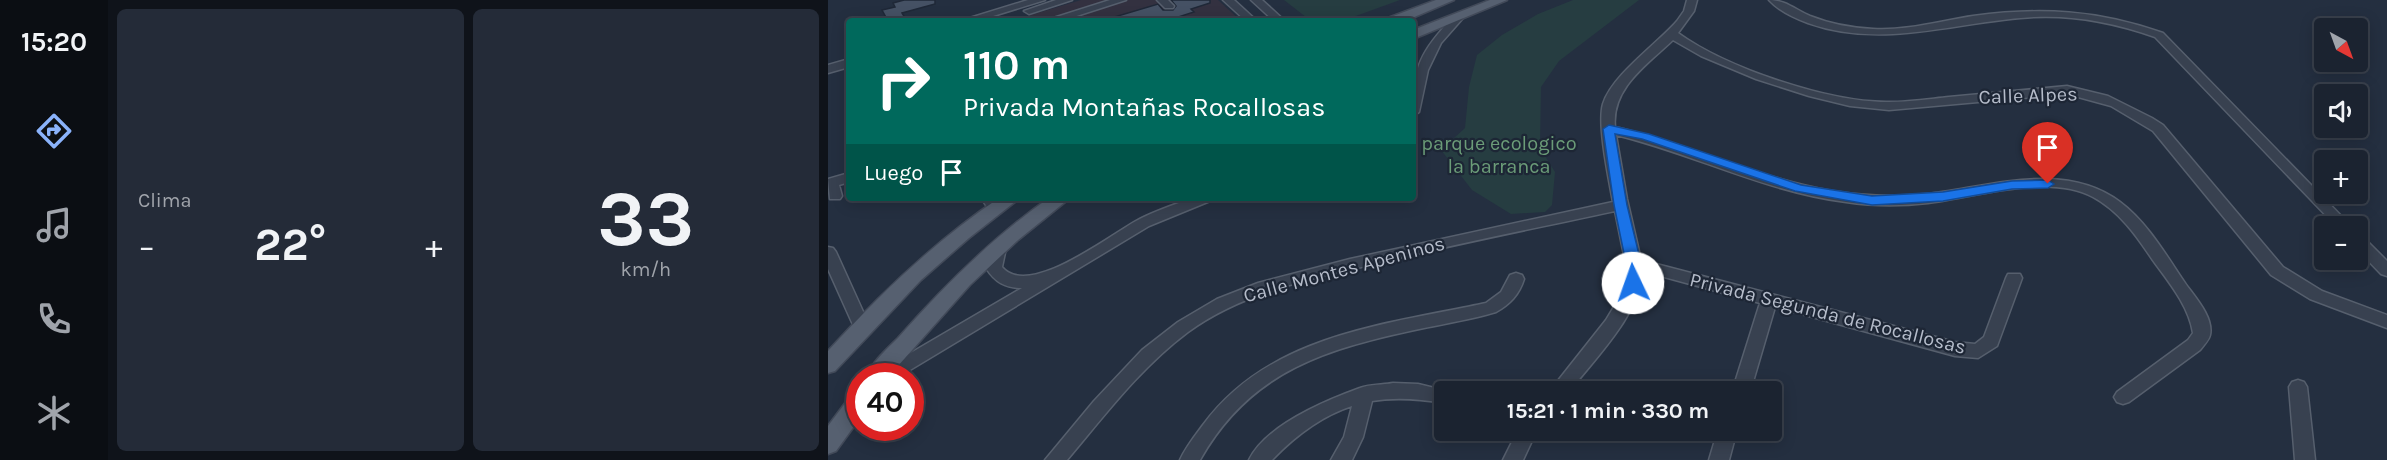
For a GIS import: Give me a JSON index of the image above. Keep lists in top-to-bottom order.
{
  "streets": {
    "street": ["Calle Alpes", "Calle Montes Apeninos", "Privada Segunda de Rocallosas"]
  },
  "parks": ["parque ecologico la barranca"],
  "north": "bottom right",
  "page": {
    "tabs": "15:20",
    "tile": [
      "Clima",
      ["33", "km/h"]
    ],
    "map_buttons": ["+", "−"],
    "turn": ["110 m", "Privada Montañas Rocallosas"],
    "then": "Luego",
    "heat": ["−", "22°", "+"],
    "limit": "40",
    "trip": "15:21 · 1 min · 330 m"
  }
}
